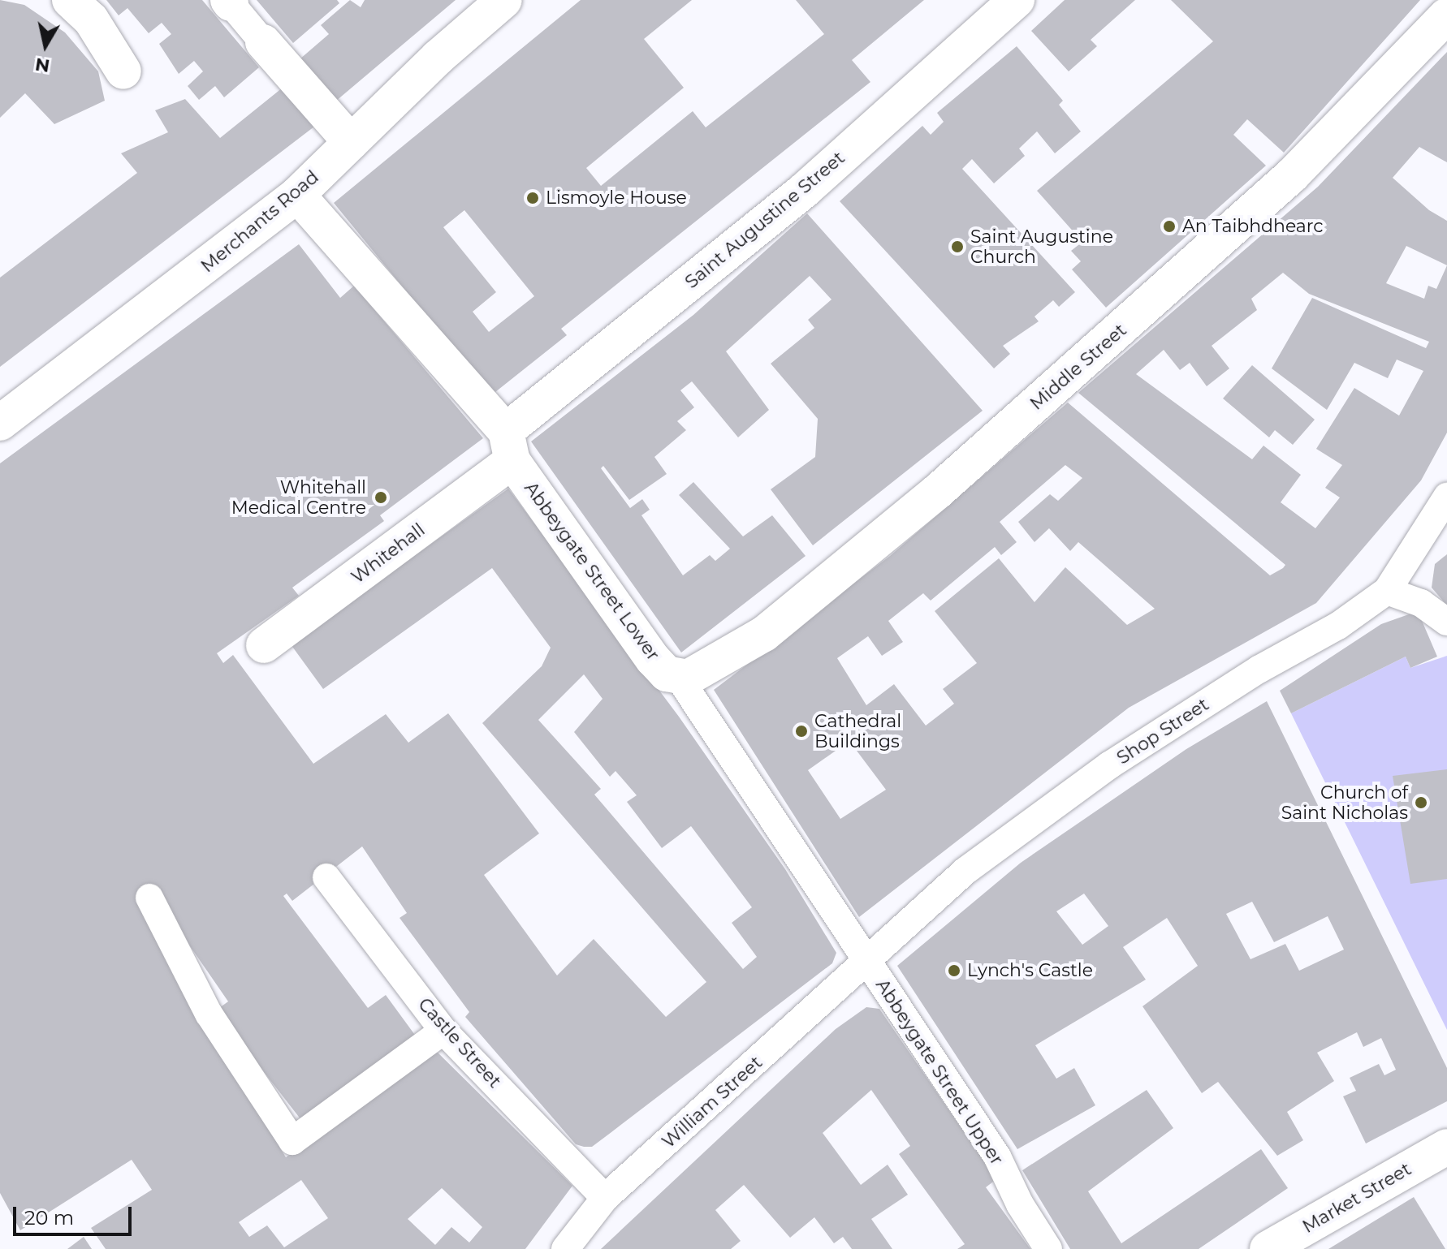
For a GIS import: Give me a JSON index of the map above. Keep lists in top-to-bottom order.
{
  "streets": {
    "street": [
      "Saint Augustine Street",
      "Merchants Road",
      "Middle Street",
      "Whitehall",
      "Abbeygate Street Lower",
      "Shop Street",
      "Castle Street",
      "Abbeygate Street Upper",
      "William Street",
      "Market Street"
    ]
  },
  "crossings": [
    ["Saint Augustine Street", "Whitehall"],
    ["Saint Augustine Street", "Abbeygate Street Lower"],
    ["Merchants Road", "Abbeygate Street Lower"],
    ["Middle Street", "Abbeygate Street Lower"],
    ["Whitehall", "Abbeygate Street Lower"],
    ["Abbeygate Street Lower", "Shop Street"],
    ["Abbeygate Street Lower", "Abbeygate Street Upper"],
    ["Abbeygate Street Lower", "William Street"],
    ["Shop Street", "Abbeygate Street Upper"],
    ["Shop Street", "William Street"],
    ["Castle Street", "William Street"],
    ["Abbeygate Street Upper", "William Street"]
  ],
  "places": [
    "Lismoyle House",
    "An Taibhdhearc",
    "Saint Augustine Church",
    "Whitehall Medical Centre",
    "Cathedral Buildings",
    "Church of Saint Nicholas",
    "Lynch's Castle"
  ],
  "scale_bar": "20 m",
  "north": "bottom"
}
